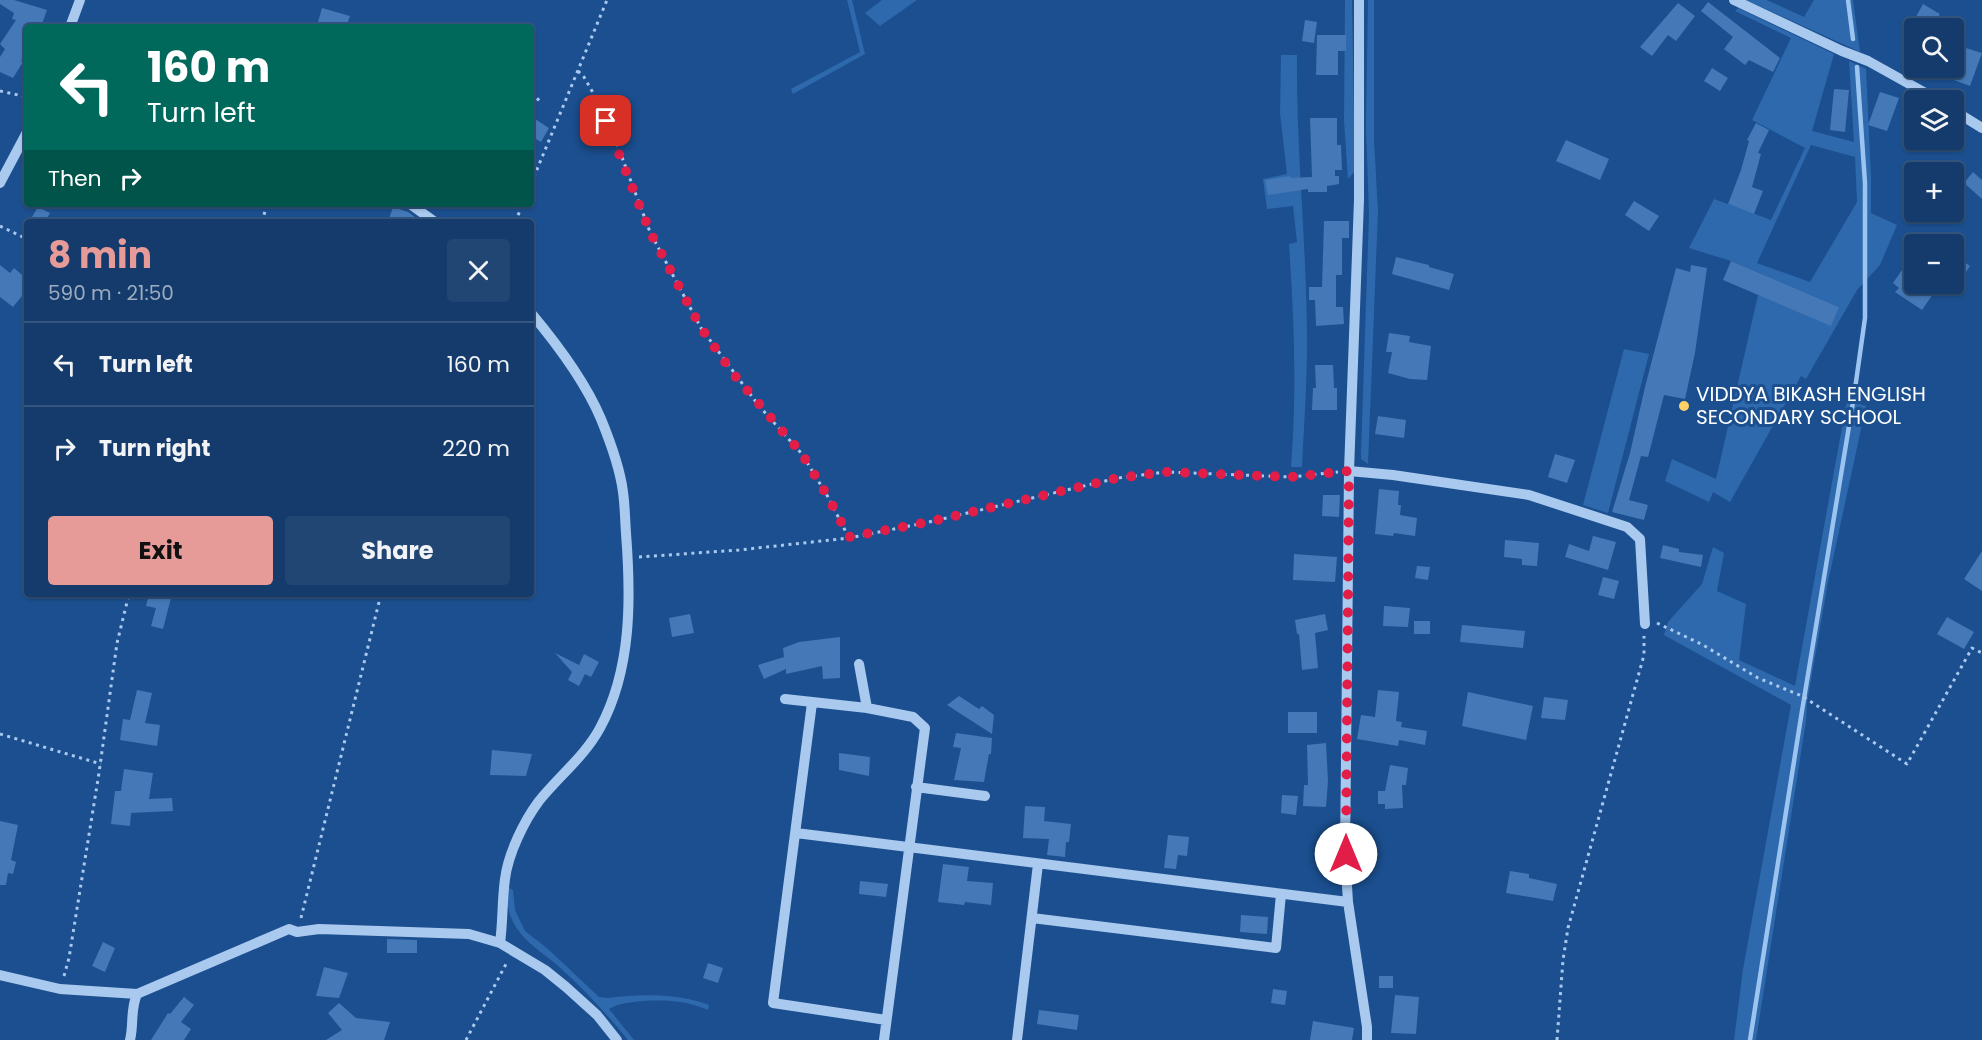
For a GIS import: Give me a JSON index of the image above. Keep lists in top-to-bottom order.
{
  "places": ["VIDDYA BIKASH ENGLISH SECONDARY SCHOOL"],
  "page": {
    "map_buttons": ["+", "−"],
    "turn": ["160 m", "Turn left"],
    "then": "Then",
    "heading": ["8 min", "590 m · 21:50"],
    "list": [
      {
        "name": "Turn left",
        "value": "160 m"
      },
      {
        "name": "Turn right",
        "value": "220 m"
      }
    ],
    "buttons": ["Exit", "Share"]
  }
}
